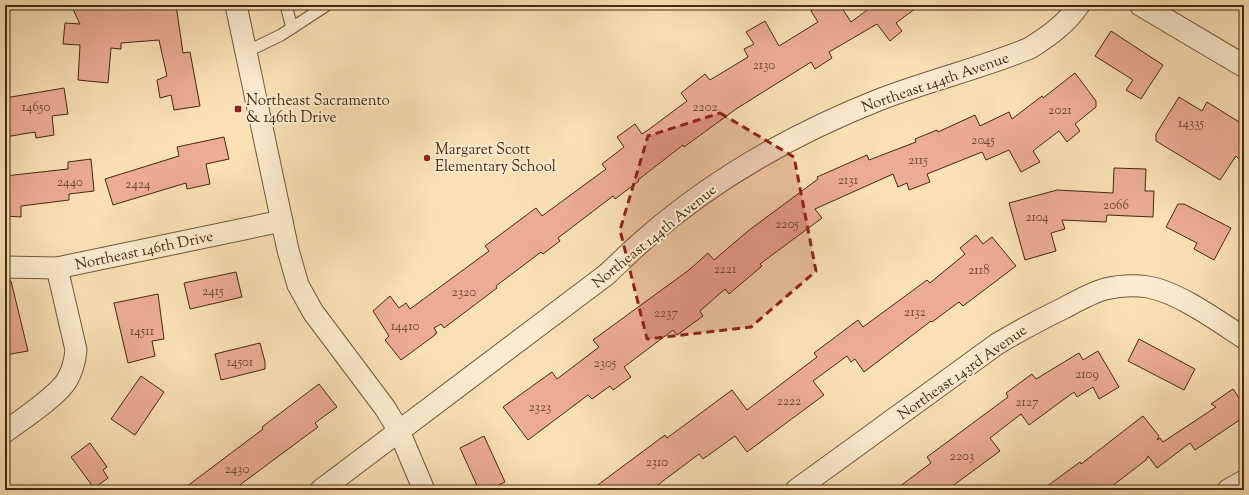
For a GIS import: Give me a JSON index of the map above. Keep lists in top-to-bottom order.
{
  "streets": {
    "street": ["Northeast 144th Avenue", "Northeast 146th Drive", "Northeast 143rd Avenue"]
  },
  "places": {
    "transit": ["Northeast Sacramento & 146th Drive"],
    "other": ["Margaret Scott Elementary School"]
  },
  "house_numbers": [
    "2130",
    "14650",
    "2202",
    "2021",
    "14335",
    "2045",
    "2115",
    "2131",
    "2440",
    "2424",
    "2066",
    "2104",
    "2205",
    "2221",
    "2118",
    "2415",
    "2320",
    "2132",
    "2237",
    "14410",
    "14511",
    "14501",
    "2305",
    "2109",
    "2222",
    "2127",
    "2323",
    "2203",
    "2310",
    "2430"
  ]
}
